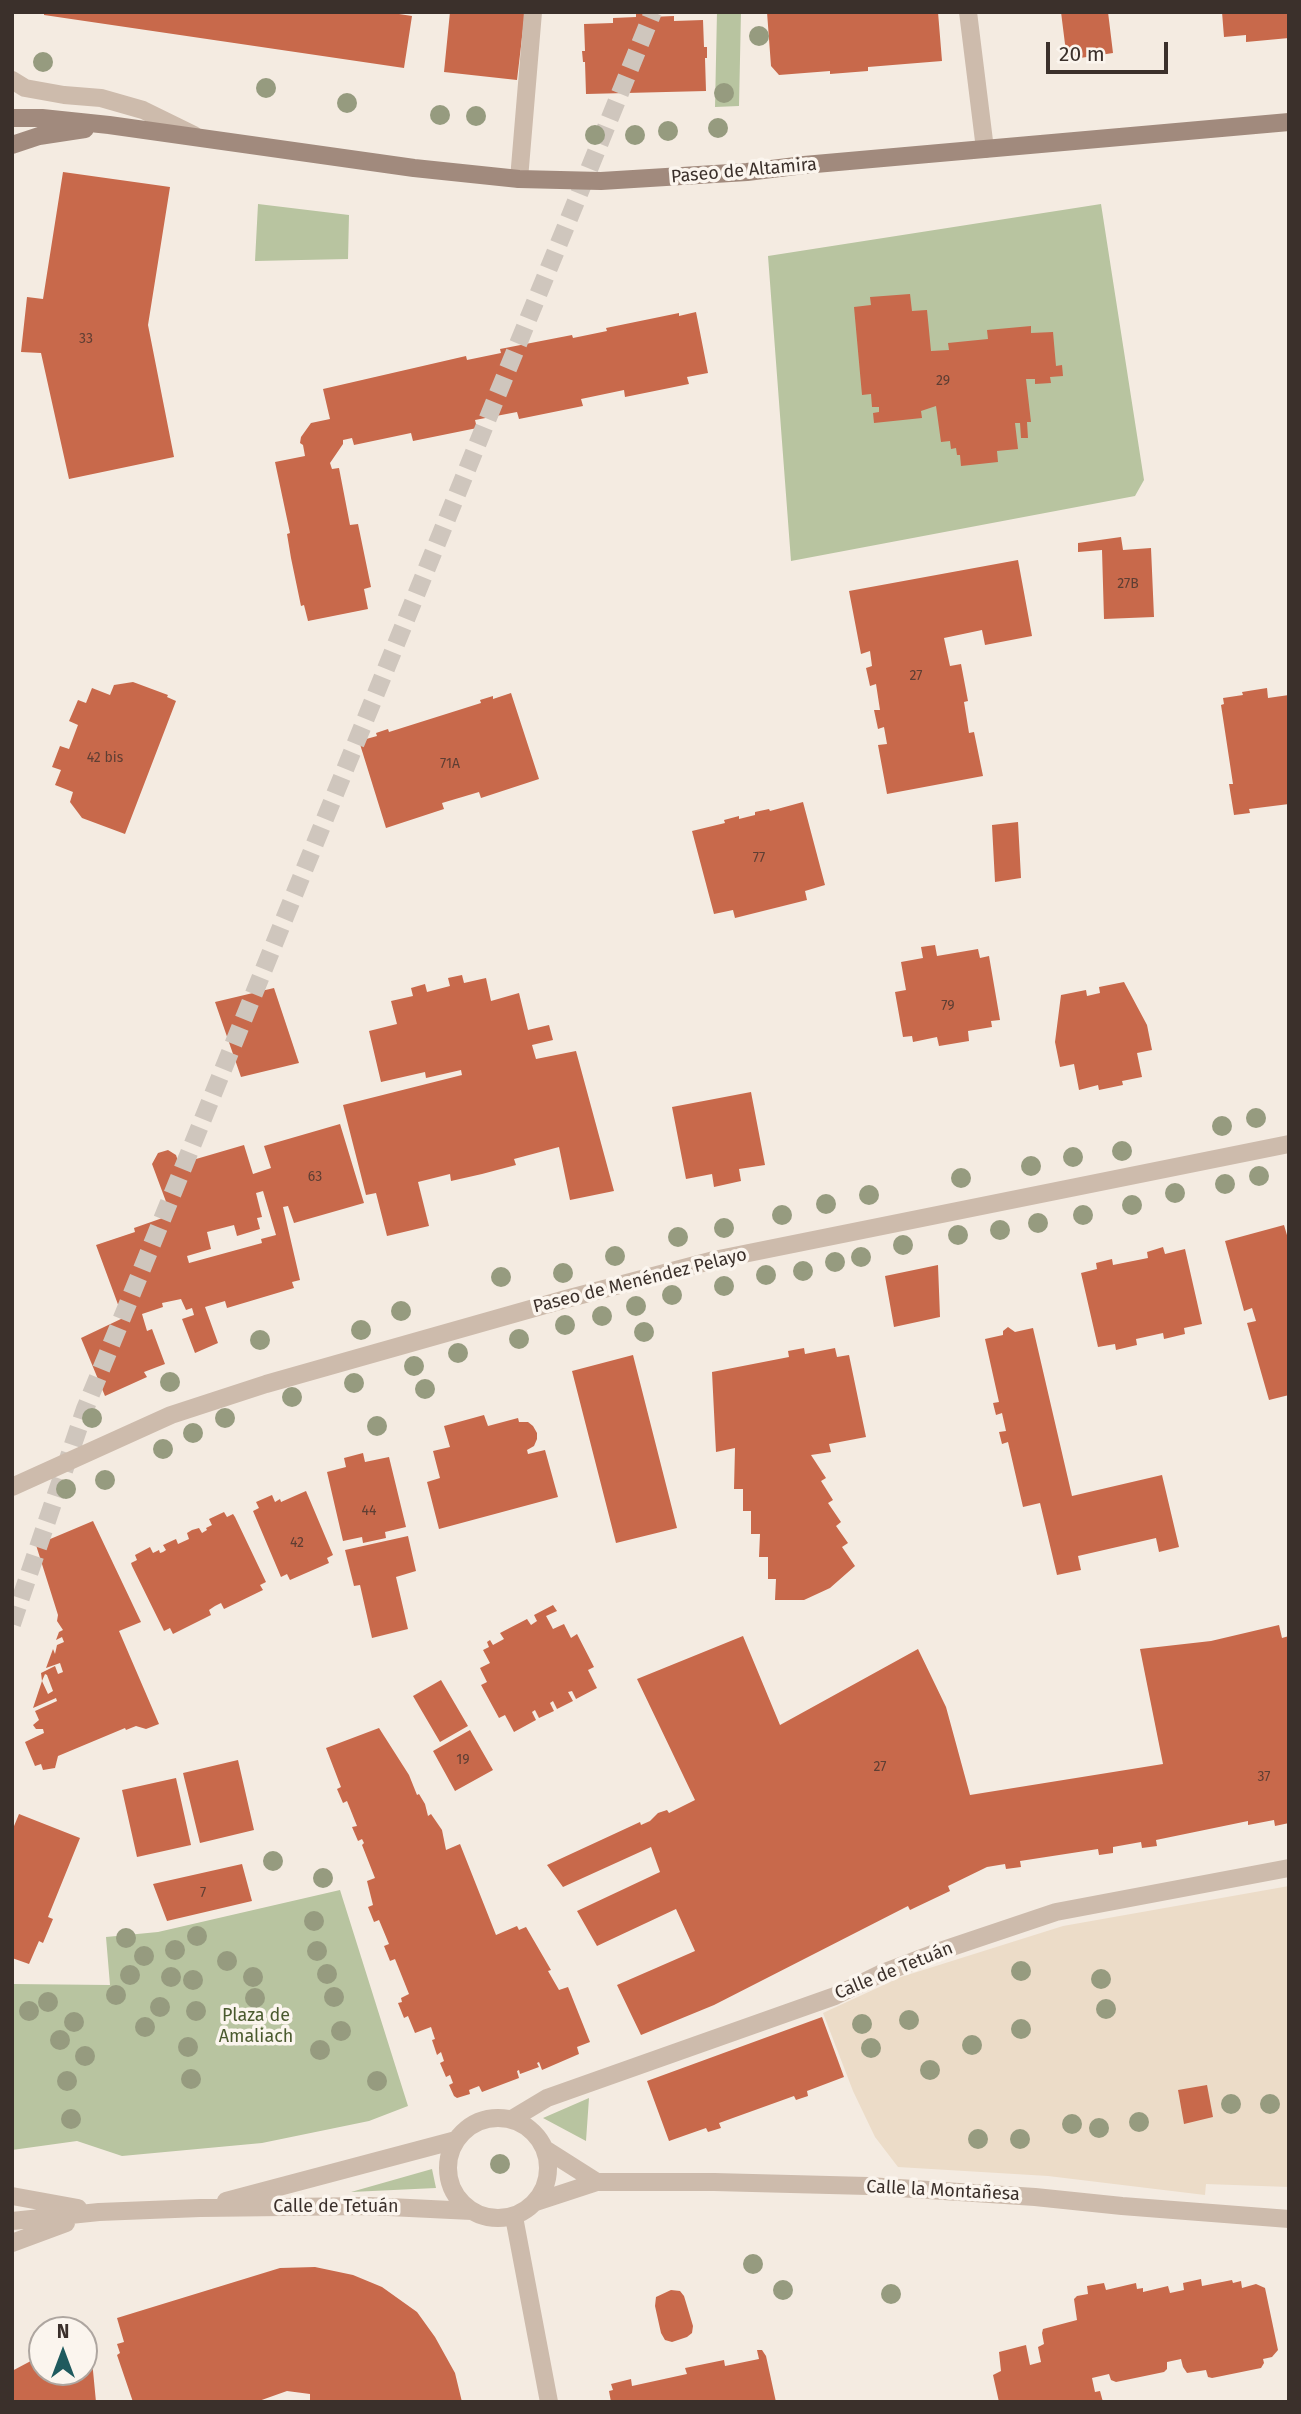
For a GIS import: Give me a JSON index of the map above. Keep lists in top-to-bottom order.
{
  "streets": {
    "main road": ["Paseo de Altamira"],
    "street": ["Paseo de Menéndez Pelayo", "Calle de Tetuán", "Calle la Montañesa"]
  },
  "crossings": [
    ["Calle de Tetuán", "Calle la Montañesa"]
  ],
  "parks": ["Plaza de Amaliach"],
  "house_numbers": [
    "33",
    "29",
    "27B",
    "27",
    "42 bis",
    "71A",
    "77",
    "79",
    "63",
    "44",
    "42",
    "19",
    "27",
    "37",
    "7"
  ],
  "scale_bar": "20 m",
  "north": "top"
}
